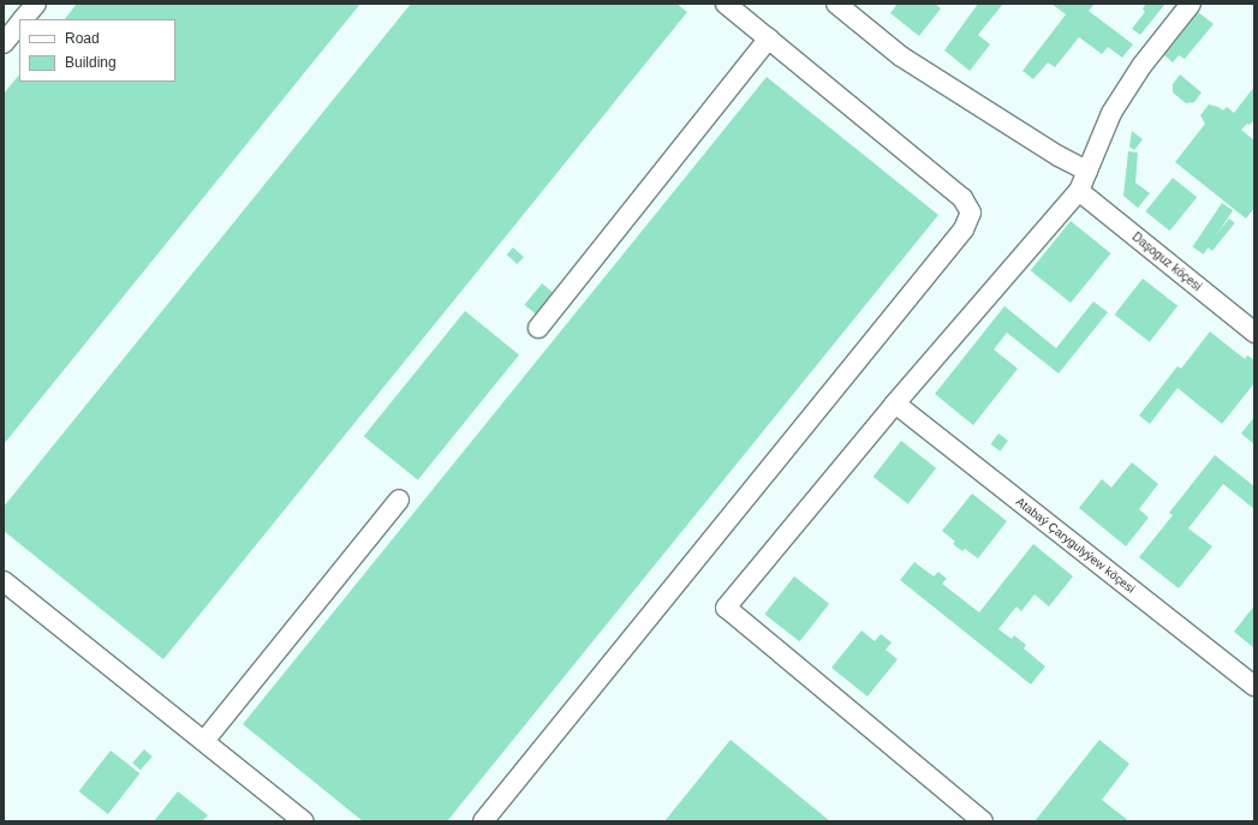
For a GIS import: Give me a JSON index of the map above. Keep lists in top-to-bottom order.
{
  "streets": {
    "street": ["Daşoguz köçesi", "Atabaý Çarygulyýew köçesi"]
  },
  "legend": ["Road", "Building"]
}
